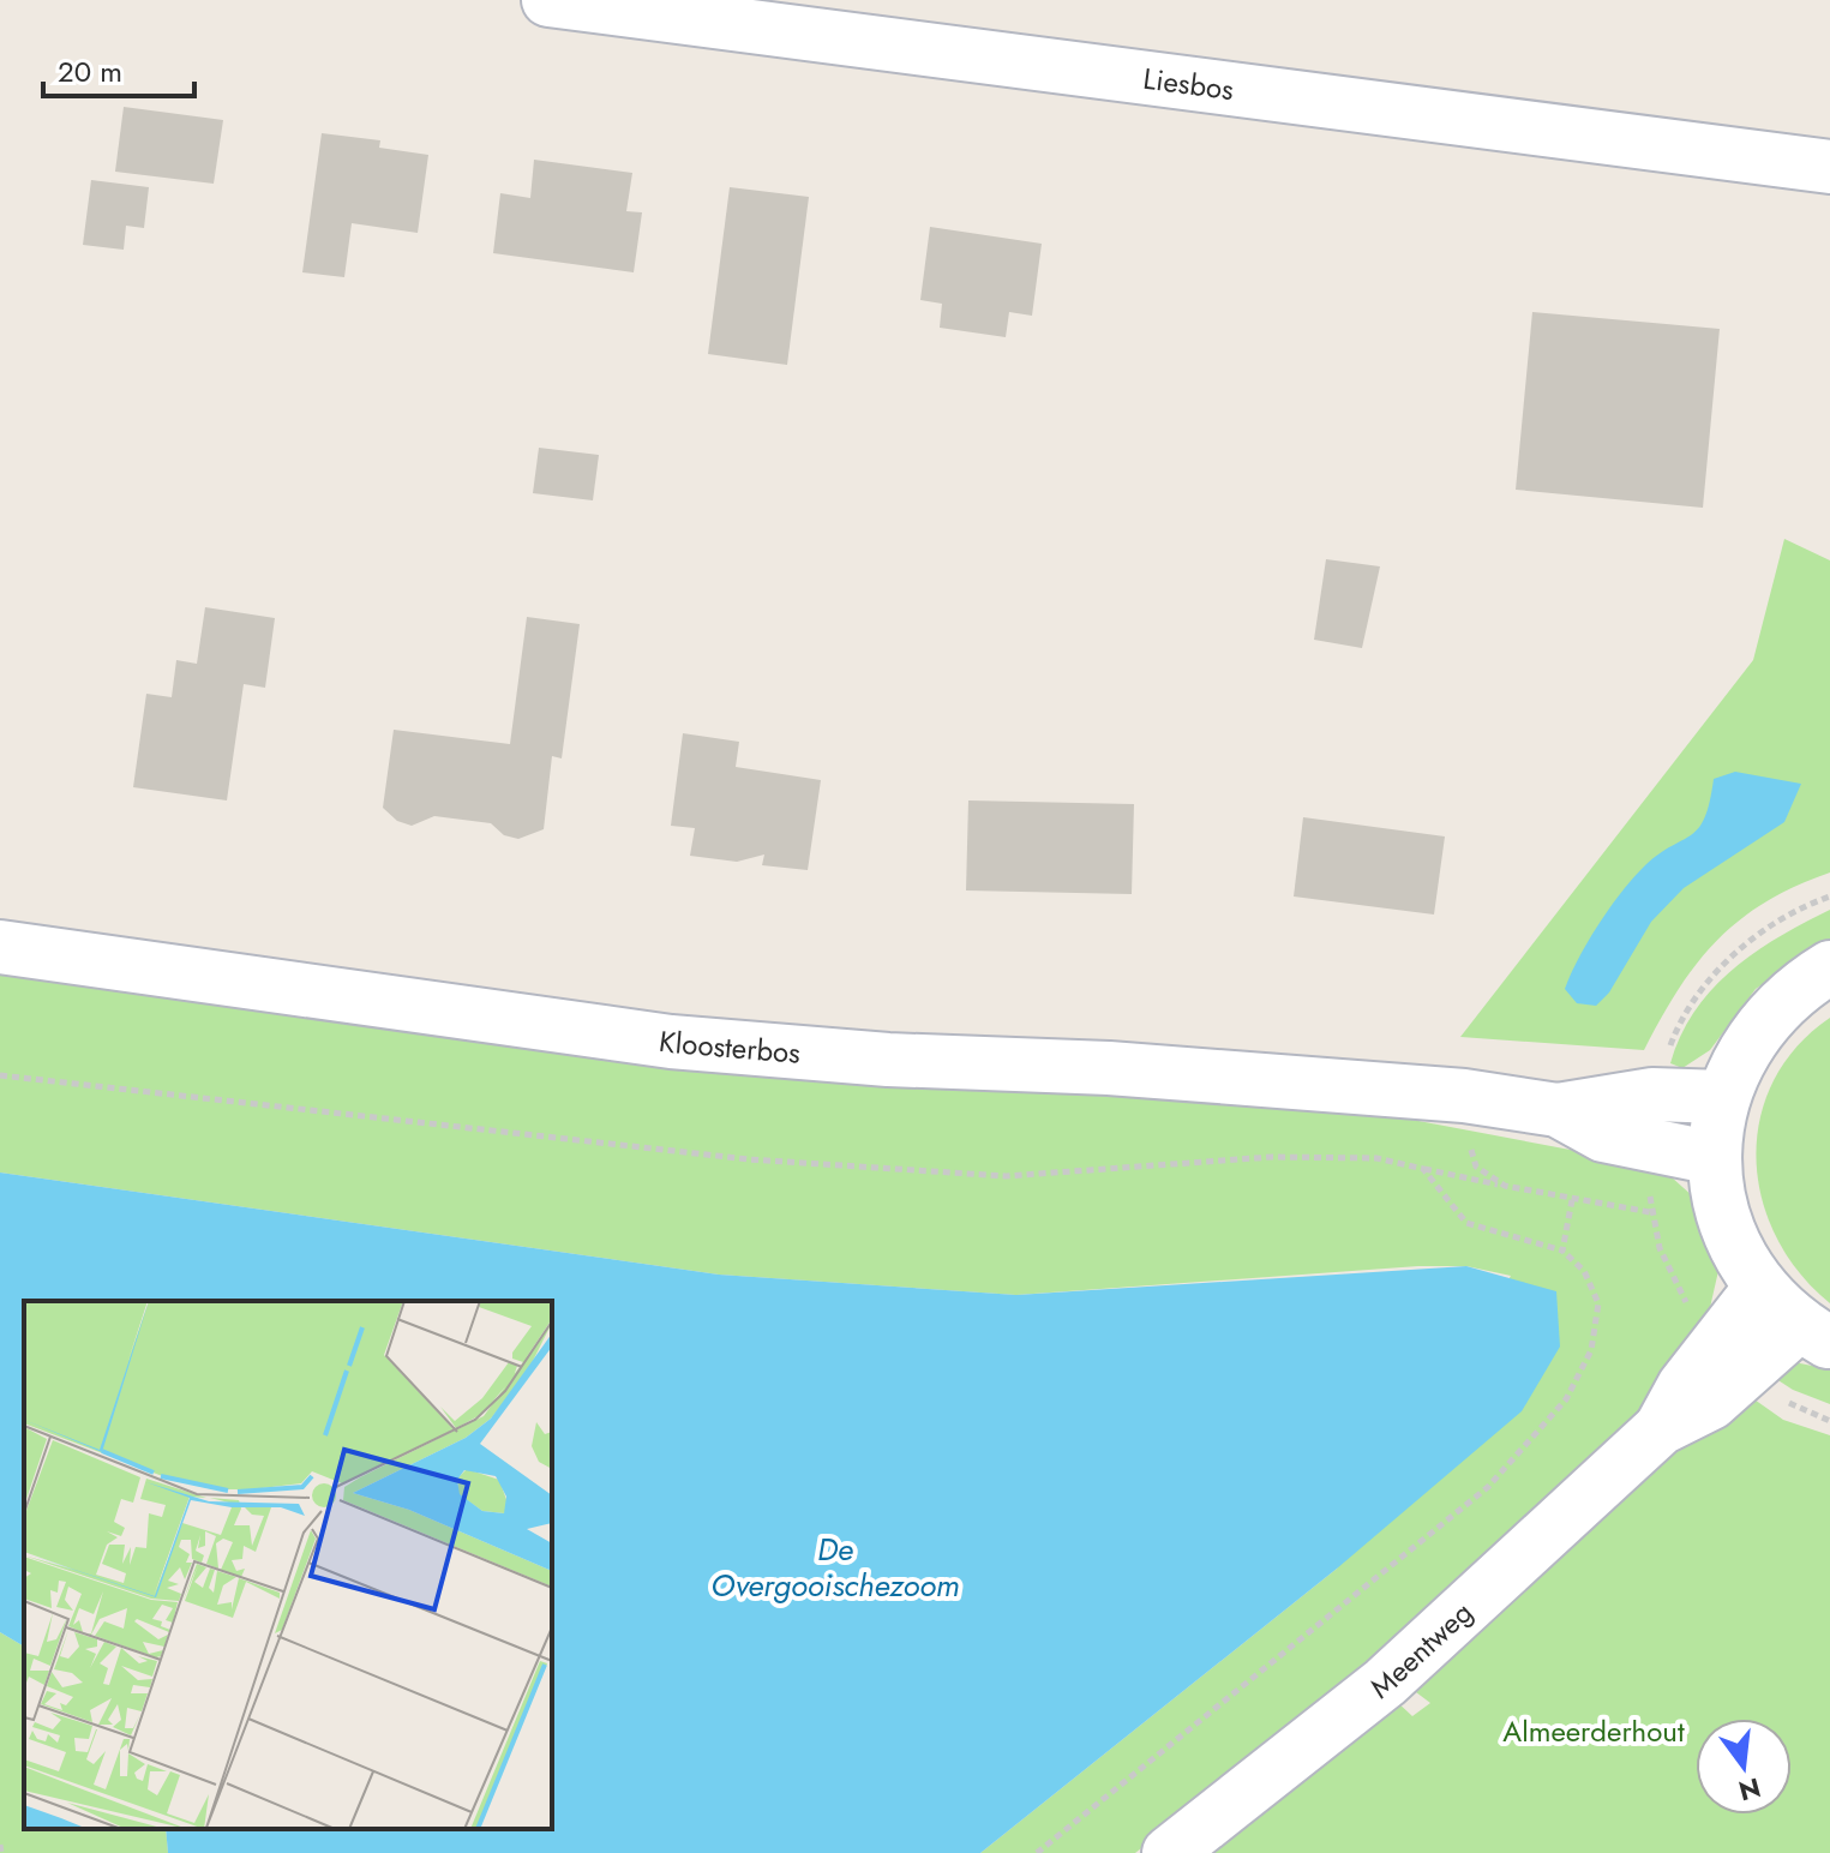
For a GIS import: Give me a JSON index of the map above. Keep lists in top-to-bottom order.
{
  "streets": {
    "street": ["Liesbos", "Kloosterbos", "Meentweg"]
  },
  "water": ["De Overgooischezoom"],
  "parks": ["Almeerderhout"],
  "scale_bar": "20 m",
  "north": "bottom"
}
